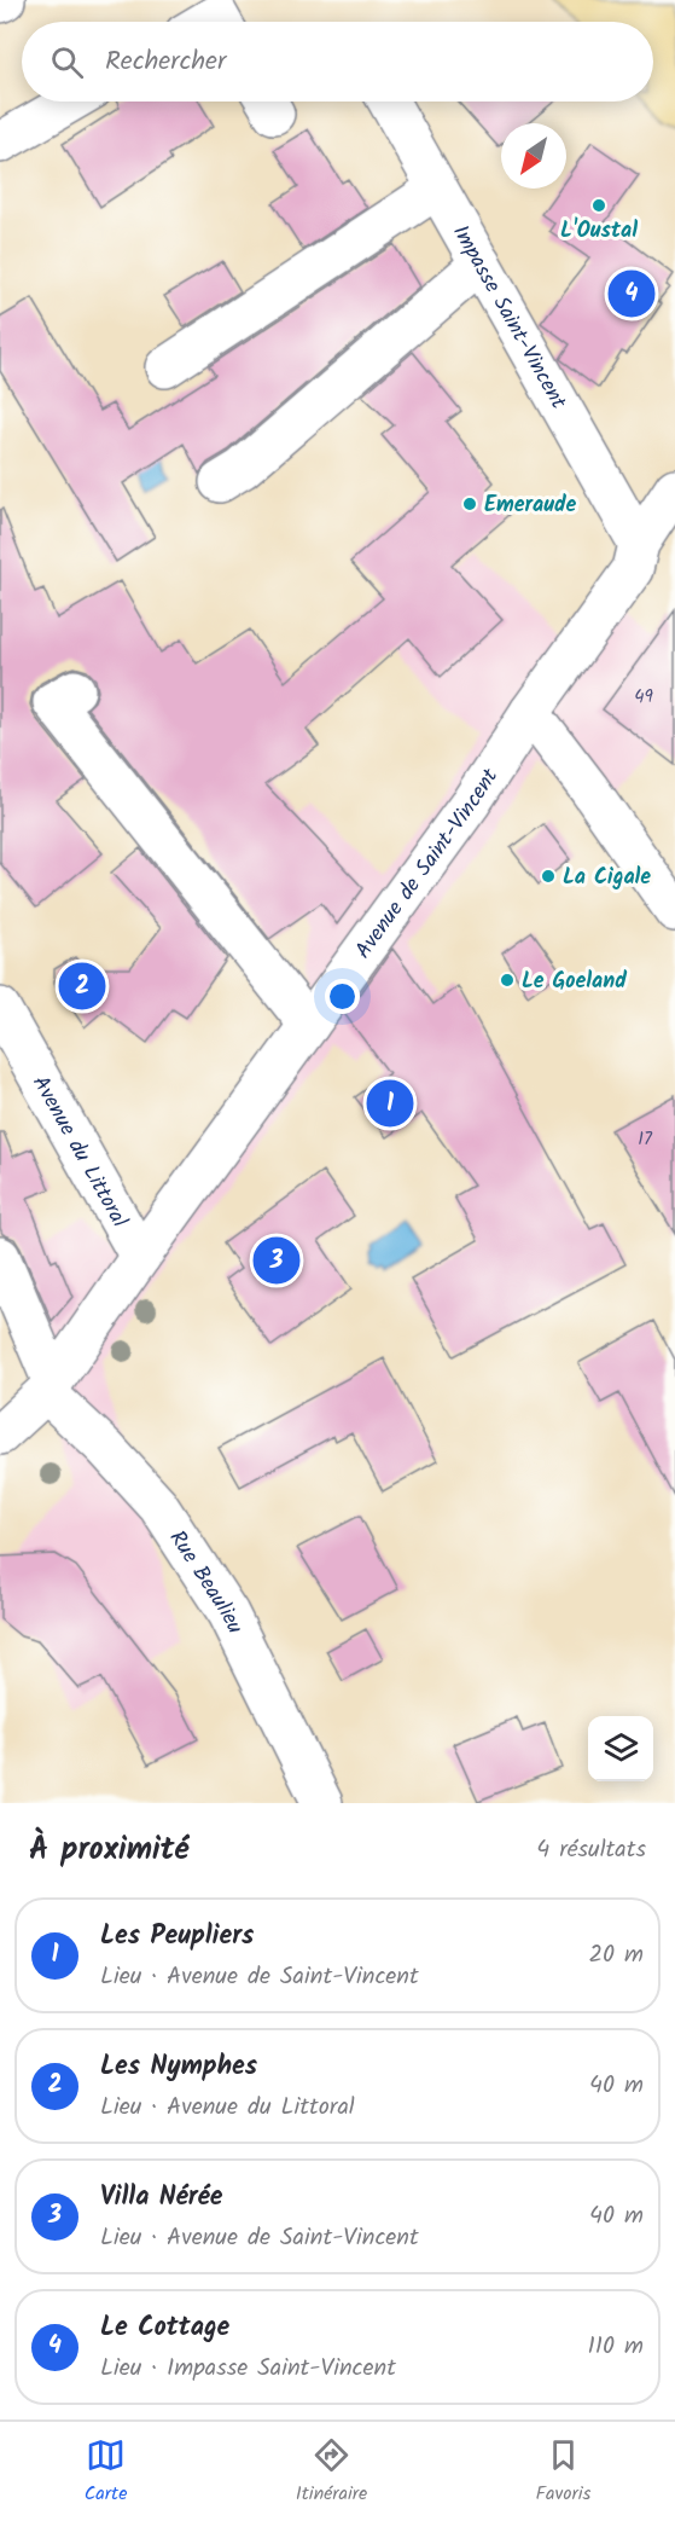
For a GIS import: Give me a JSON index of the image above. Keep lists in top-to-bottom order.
{
  "streets": {
    "street": [
      "Impasse Saint-Vincent",
      "Avenue de Saint-Vincent",
      "Avenue du Littoral",
      "Rue Beaulieu"
    ]
  },
  "crossings": [
    ["Impasse Saint-Vincent", "Avenue de Saint-Vincent"],
    ["Avenue de Saint-Vincent", "Avenue du Littoral"],
    ["Avenue de Saint-Vincent", "Rue Beaulieu"]
  ],
  "places": [
    "L'Oustal",
    "Emeraude",
    "La Cigale",
    "Le Goeland"
  ],
  "house_numbers": ["49", "17"],
  "north": "bottom left",
  "page": {
    "search": "Rechercher",
    "pins": [
      "4",
      "2",
      "1",
      "3"
    ],
    "heading": ["À proximité", "4 résultats"],
    "list": [
      {
        "mark": "1",
        "name": "Les Peupliers",
        "note": "Lieu · Avenue de Saint-Vincent",
        "value": "20 m"
      },
      {
        "mark": "2",
        "name": "Les Nymphes",
        "note": "Lieu · Avenue du Littoral",
        "value": "40 m"
      },
      {
        "mark": "3",
        "name": "Villa Nérée",
        "note": "Lieu · Avenue de Saint-Vincent",
        "value": "40 m"
      },
      {
        "mark": "4",
        "name": "Le Cottage",
        "note": "Lieu · Impasse Saint-Vincent",
        "value": "110 m"
      }
    ],
    "nav": ["Carte", "Itinéraire", "Favoris"]
  }
}
